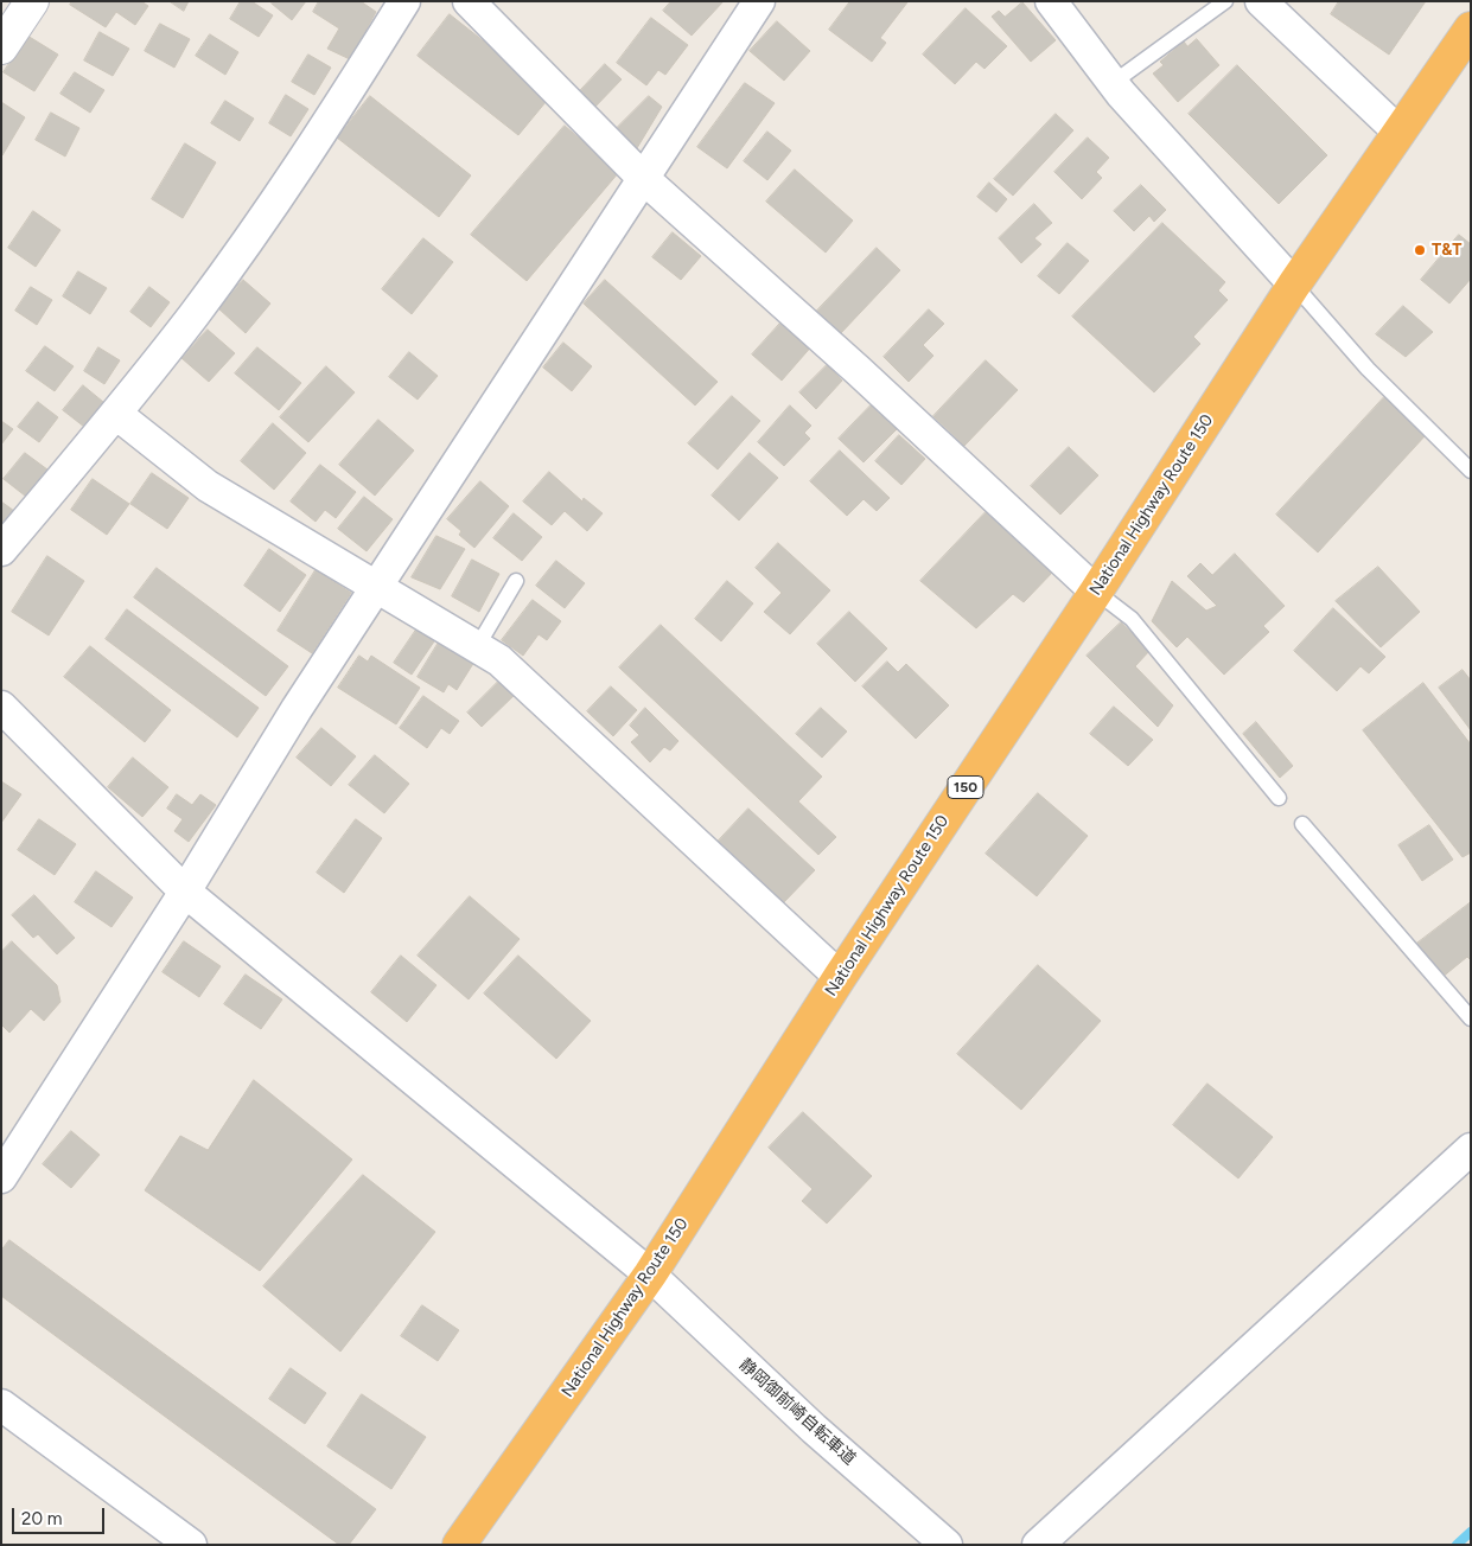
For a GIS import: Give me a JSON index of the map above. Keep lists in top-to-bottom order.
{
  "streets": {
    "highway": ["National Highway Route 150", "150"],
    "street": ["静岡御前崎自転車道"]
  },
  "crossings": [
    ["National Highway Route 150", "静岡御前崎自転車道"]
  ],
  "places": ["T&T"],
  "scale_bar": "20 m"
}
